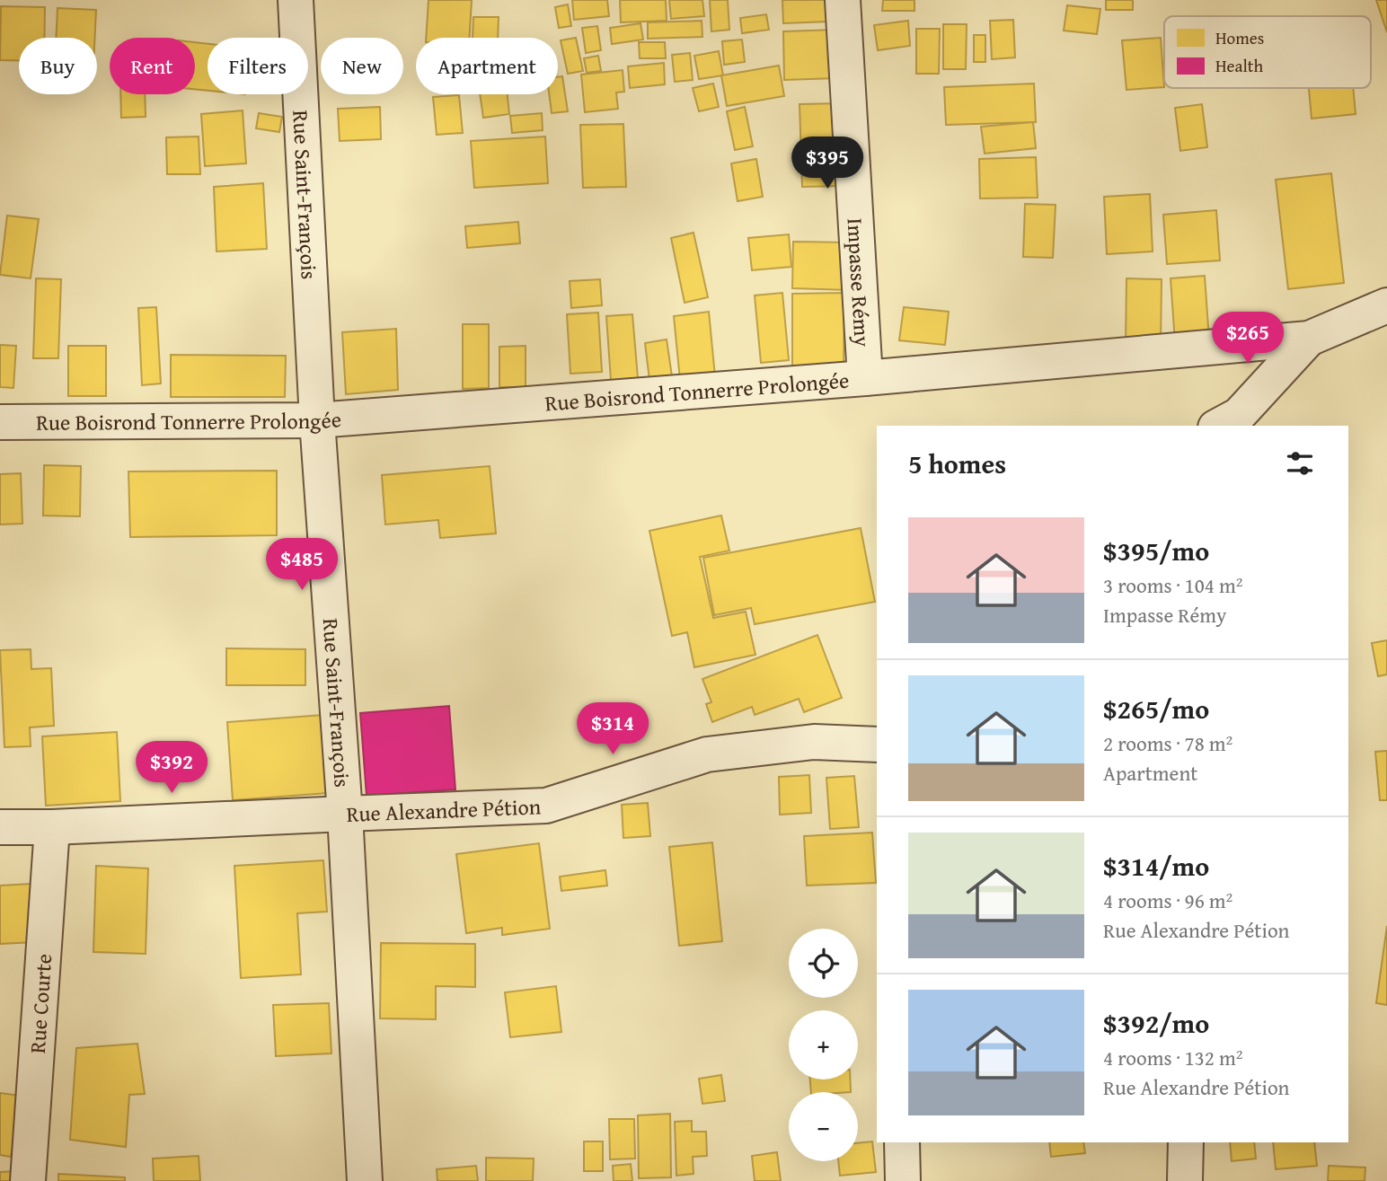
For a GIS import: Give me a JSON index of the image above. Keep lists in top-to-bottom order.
{
  "streets": {
    "street": [
      "Rue Saint-François",
      "Impasse Rémy",
      "Rue Boisrond Tonnerre Prolongée",
      "Rue Alexandre Pétion",
      "Rue Courte"
    ]
  },
  "crossings": [
    ["Rue Saint-François", "Rue Boisrond Tonnerre Prolongée"],
    ["Rue Saint-François", "Rue Alexandre Pétion"],
    ["Impasse Rémy", "Rue Boisrond Tonnerre Prolongée"],
    ["Rue Alexandre Pétion", "Rue Courte"]
  ],
  "legend": ["Homes", "Health"],
  "page": {
    "chip": [
      "Buy",
      "Rent",
      "Filters",
      "New",
      "Apartment"
    ],
    "price": [
      "$395",
      "$265",
      "$485",
      "$314",
      "$392"
    ],
    "heading": "5 homes",
    "list": [
      {
        "name": "$395/mo",
        "note": "3 rooms · 104 m² · Impasse Rémy"
      },
      {
        "name": "$265/mo",
        "note": "2 rooms · 78 m² · Apartment"
      },
      {
        "name": "$314/mo",
        "note": "4 rooms · 96 m² · Rue Alexandre Pétion"
      },
      {
        "name": "$392/mo",
        "note": "4 rooms · 132 m² · Rue Alexandre Pétion"
      }
    ],
    "map_buttons": ["+", "−"]
  }
}
